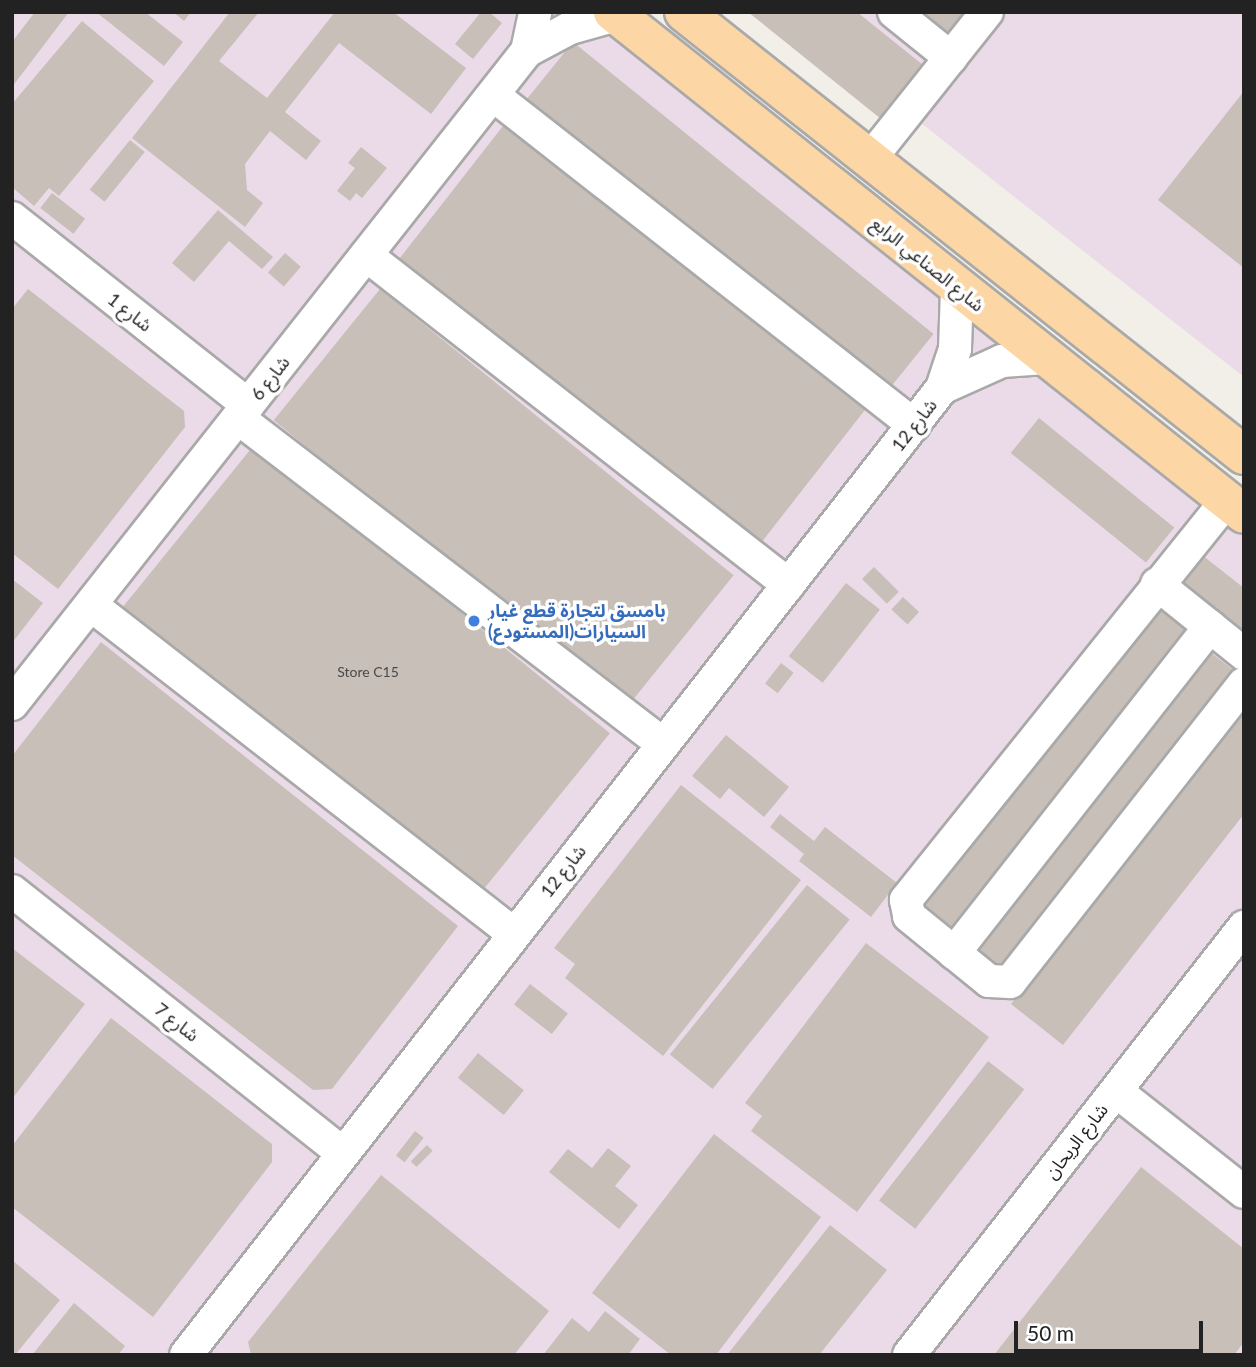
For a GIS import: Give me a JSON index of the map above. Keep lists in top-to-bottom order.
{
  "streets": {
    "main road": ["شارع الصناعي الرابع"],
    "street": [
      "شارع 1",
      "شارع 6",
      "شارع 12",
      "شارع 7",
      "شارع الريحان"
    ]
  },
  "crossings": [
    ["شارع الصناعي الرابع", "شارع 6"],
    ["شارع الصناعي الرابع", "شارع 12"],
    ["شارع 1", "شارع 6"],
    ["شارع 1", "شارع 12"],
    ["شارع 12", "شارع 7"]
  ],
  "places": ["بامسق لتجارة قطع غيار السيارات(المستودع)"],
  "house_numbers": ["Store C15"],
  "scale_bar": "50 m"
}
